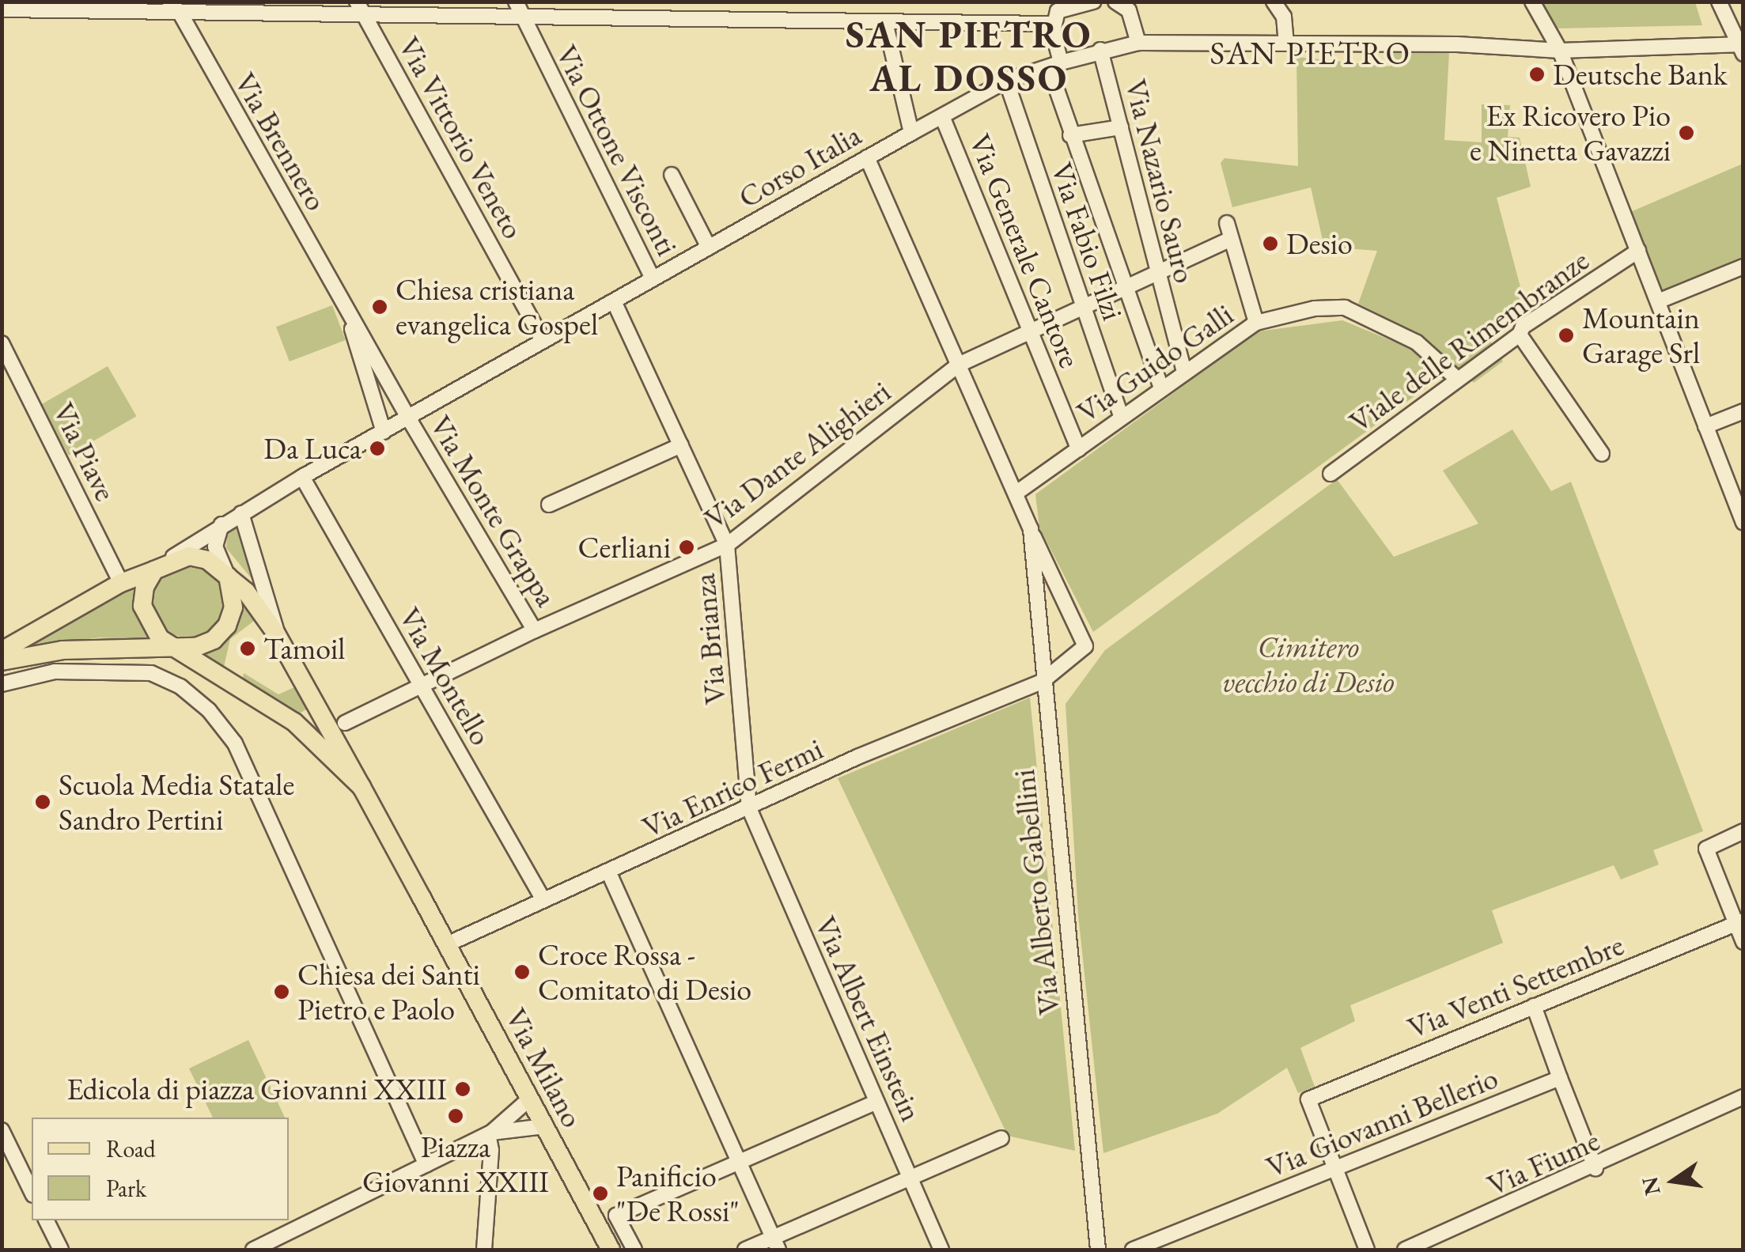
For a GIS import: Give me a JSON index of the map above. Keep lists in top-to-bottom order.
{
  "streets": {
    "main road": ["Via Milano"],
    "street": [
      "Via Vittorio Veneto",
      "Via Brennero",
      "Via Ottone Visconti",
      "Corso Italia",
      "Via Nazario Sauro",
      "Via Fabio Filzi",
      "Via Generale Cantore",
      "Viale delle Rimembranze",
      "Via Guido Galli",
      "Via Piave",
      "Via Dante Alighieri",
      "Via Monte Grappa",
      "Via Brianza",
      "Via Montello",
      "Via Enrico Fermi",
      "Via Alberto Gabellini",
      "Via Venti Settembre",
      "Via Albert Einstein",
      "Via Giovanni Bellerio",
      "Via Fiume"
    ]
  },
  "crossings": [
    ["Via Vittorio Veneto", "Corso Italia"],
    ["Via Brennero", "Corso Italia"],
    ["Via Brennero", "Via Monte Grappa"],
    ["Via Ottone Visconti", "Corso Italia"],
    ["Corso Italia", "Via Nazario Sauro"],
    ["Corso Italia", "Via Fabio Filzi"],
    ["Corso Italia", "Via Generale Cantore"],
    ["Corso Italia", "Via Monte Grappa"],
    ["Corso Italia", "Via Brianza"],
    ["Corso Italia", "Via Montello"],
    ["Corso Italia", "Via Alberto Gabellini"],
    ["Corso Italia", "Via Milano"],
    ["Via Nazario Sauro", "Via Guido Galli"],
    ["Via Nazario Sauro", "Via Dante Alighieri"],
    ["Via Fabio Filzi", "Via Guido Galli"],
    ["Via Fabio Filzi", "Via Dante Alighieri"],
    ["Via Generale Cantore", "Via Guido Galli"],
    ["Via Generale Cantore", "Via Dante Alighieri"],
    ["Viale delle Rimembranze", "Via Guido Galli"],
    ["Via Guido Galli", "Via Alberto Gabellini"],
    ["Via Dante Alighieri", "Via Monte Grappa"],
    ["Via Dante Alighieri", "Via Brianza"],
    ["Via Dante Alighieri", "Via Montello"],
    ["Via Dante Alighieri", "Via Alberto Gabellini"],
    ["Via Brianza", "Via Enrico Fermi"],
    ["Via Brianza", "Via Albert Einstein"],
    ["Via Montello", "Via Enrico Fermi"],
    ["Via Enrico Fermi", "Via Alberto Gabellini"],
    ["Via Enrico Fermi", "Via Albert Einstein"],
    ["Via Enrico Fermi", "Via Milano"],
    ["Via Venti Settembre", "Via Giovanni Bellerio"]
  ],
  "districts": ["SAN PIETRO AL DOSSO", "SAN PIETRO"],
  "parks": ["Cimitero vecchio di Desio"],
  "places": [
    "Deutsche Bank",
    "Ex Ricovero Pio e Ninetta Gavazzi",
    "Desio",
    "Chiesa cristiana evangelica Gospel",
    "Mountain Garage Srl",
    "Da Luca",
    "Cerliani",
    "Tamoil",
    "Scuola Media Statale Sandro Pertini",
    "Croce Rossa - Comitato di Desio",
    "Chiesa dei Santi Pietro e Paolo",
    "Edicola di piazza Giovanni XXIII",
    "Piazza Giovanni XXIII",
    "Panificio \"De Rossi\""
  ],
  "legend": ["Road", "Park"],
  "north": "left"
}
